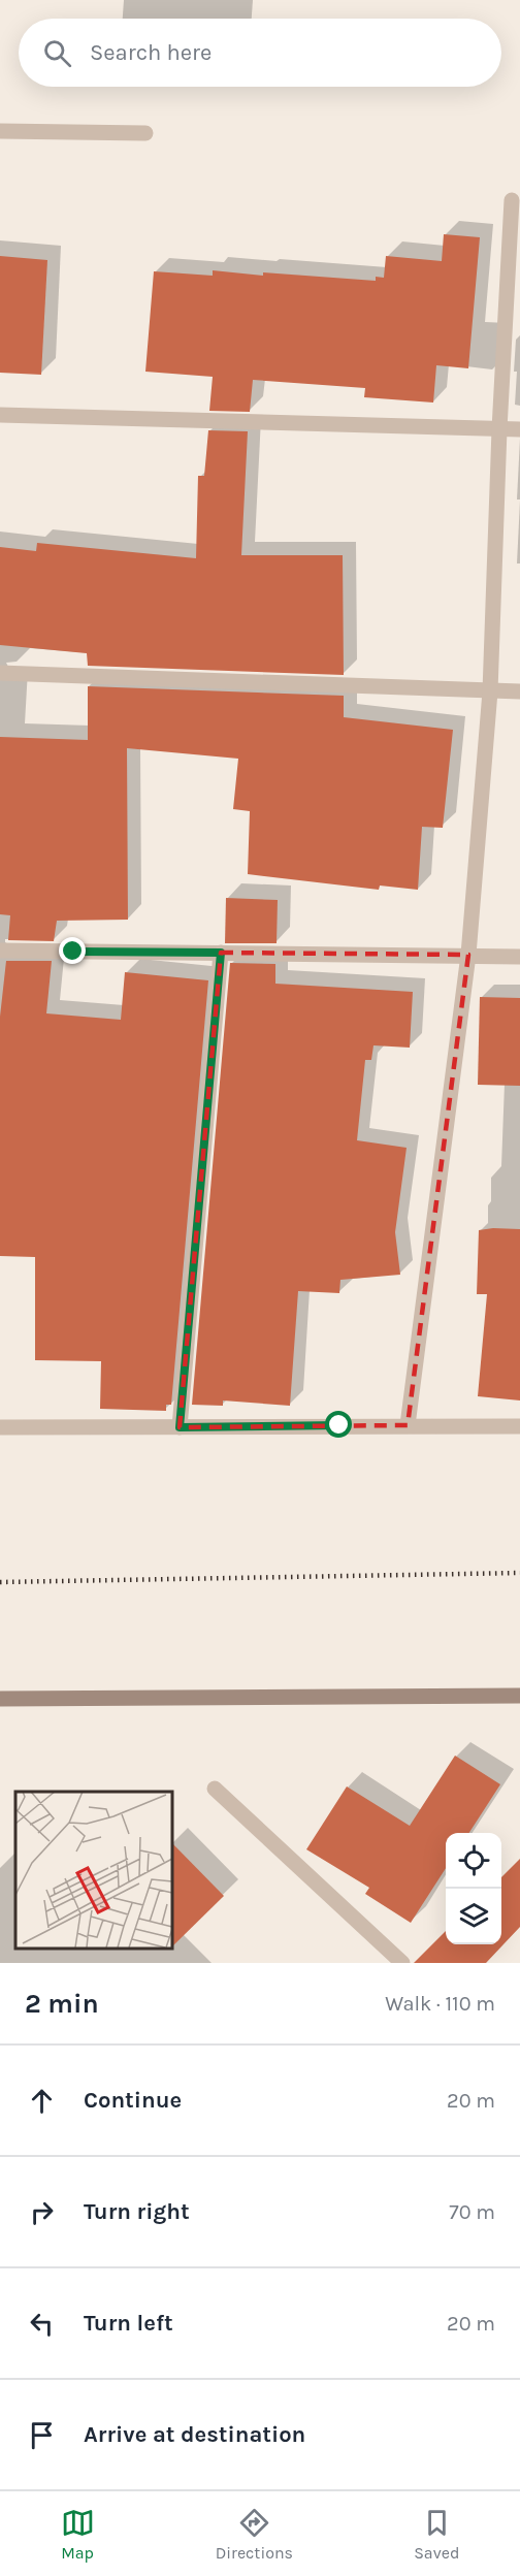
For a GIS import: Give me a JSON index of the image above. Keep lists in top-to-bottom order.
{
  "page": {
    "search": "Search here",
    "heading": ["2 min", "Walk · 110 m"],
    "list": [
      ["Continue", "20 m"],
      ["Turn right", "70 m"],
      ["Turn left", "20 m"],
      "Arrive at destination"
    ],
    "nav": ["Map", "Directions", "Saved"]
  }
}
